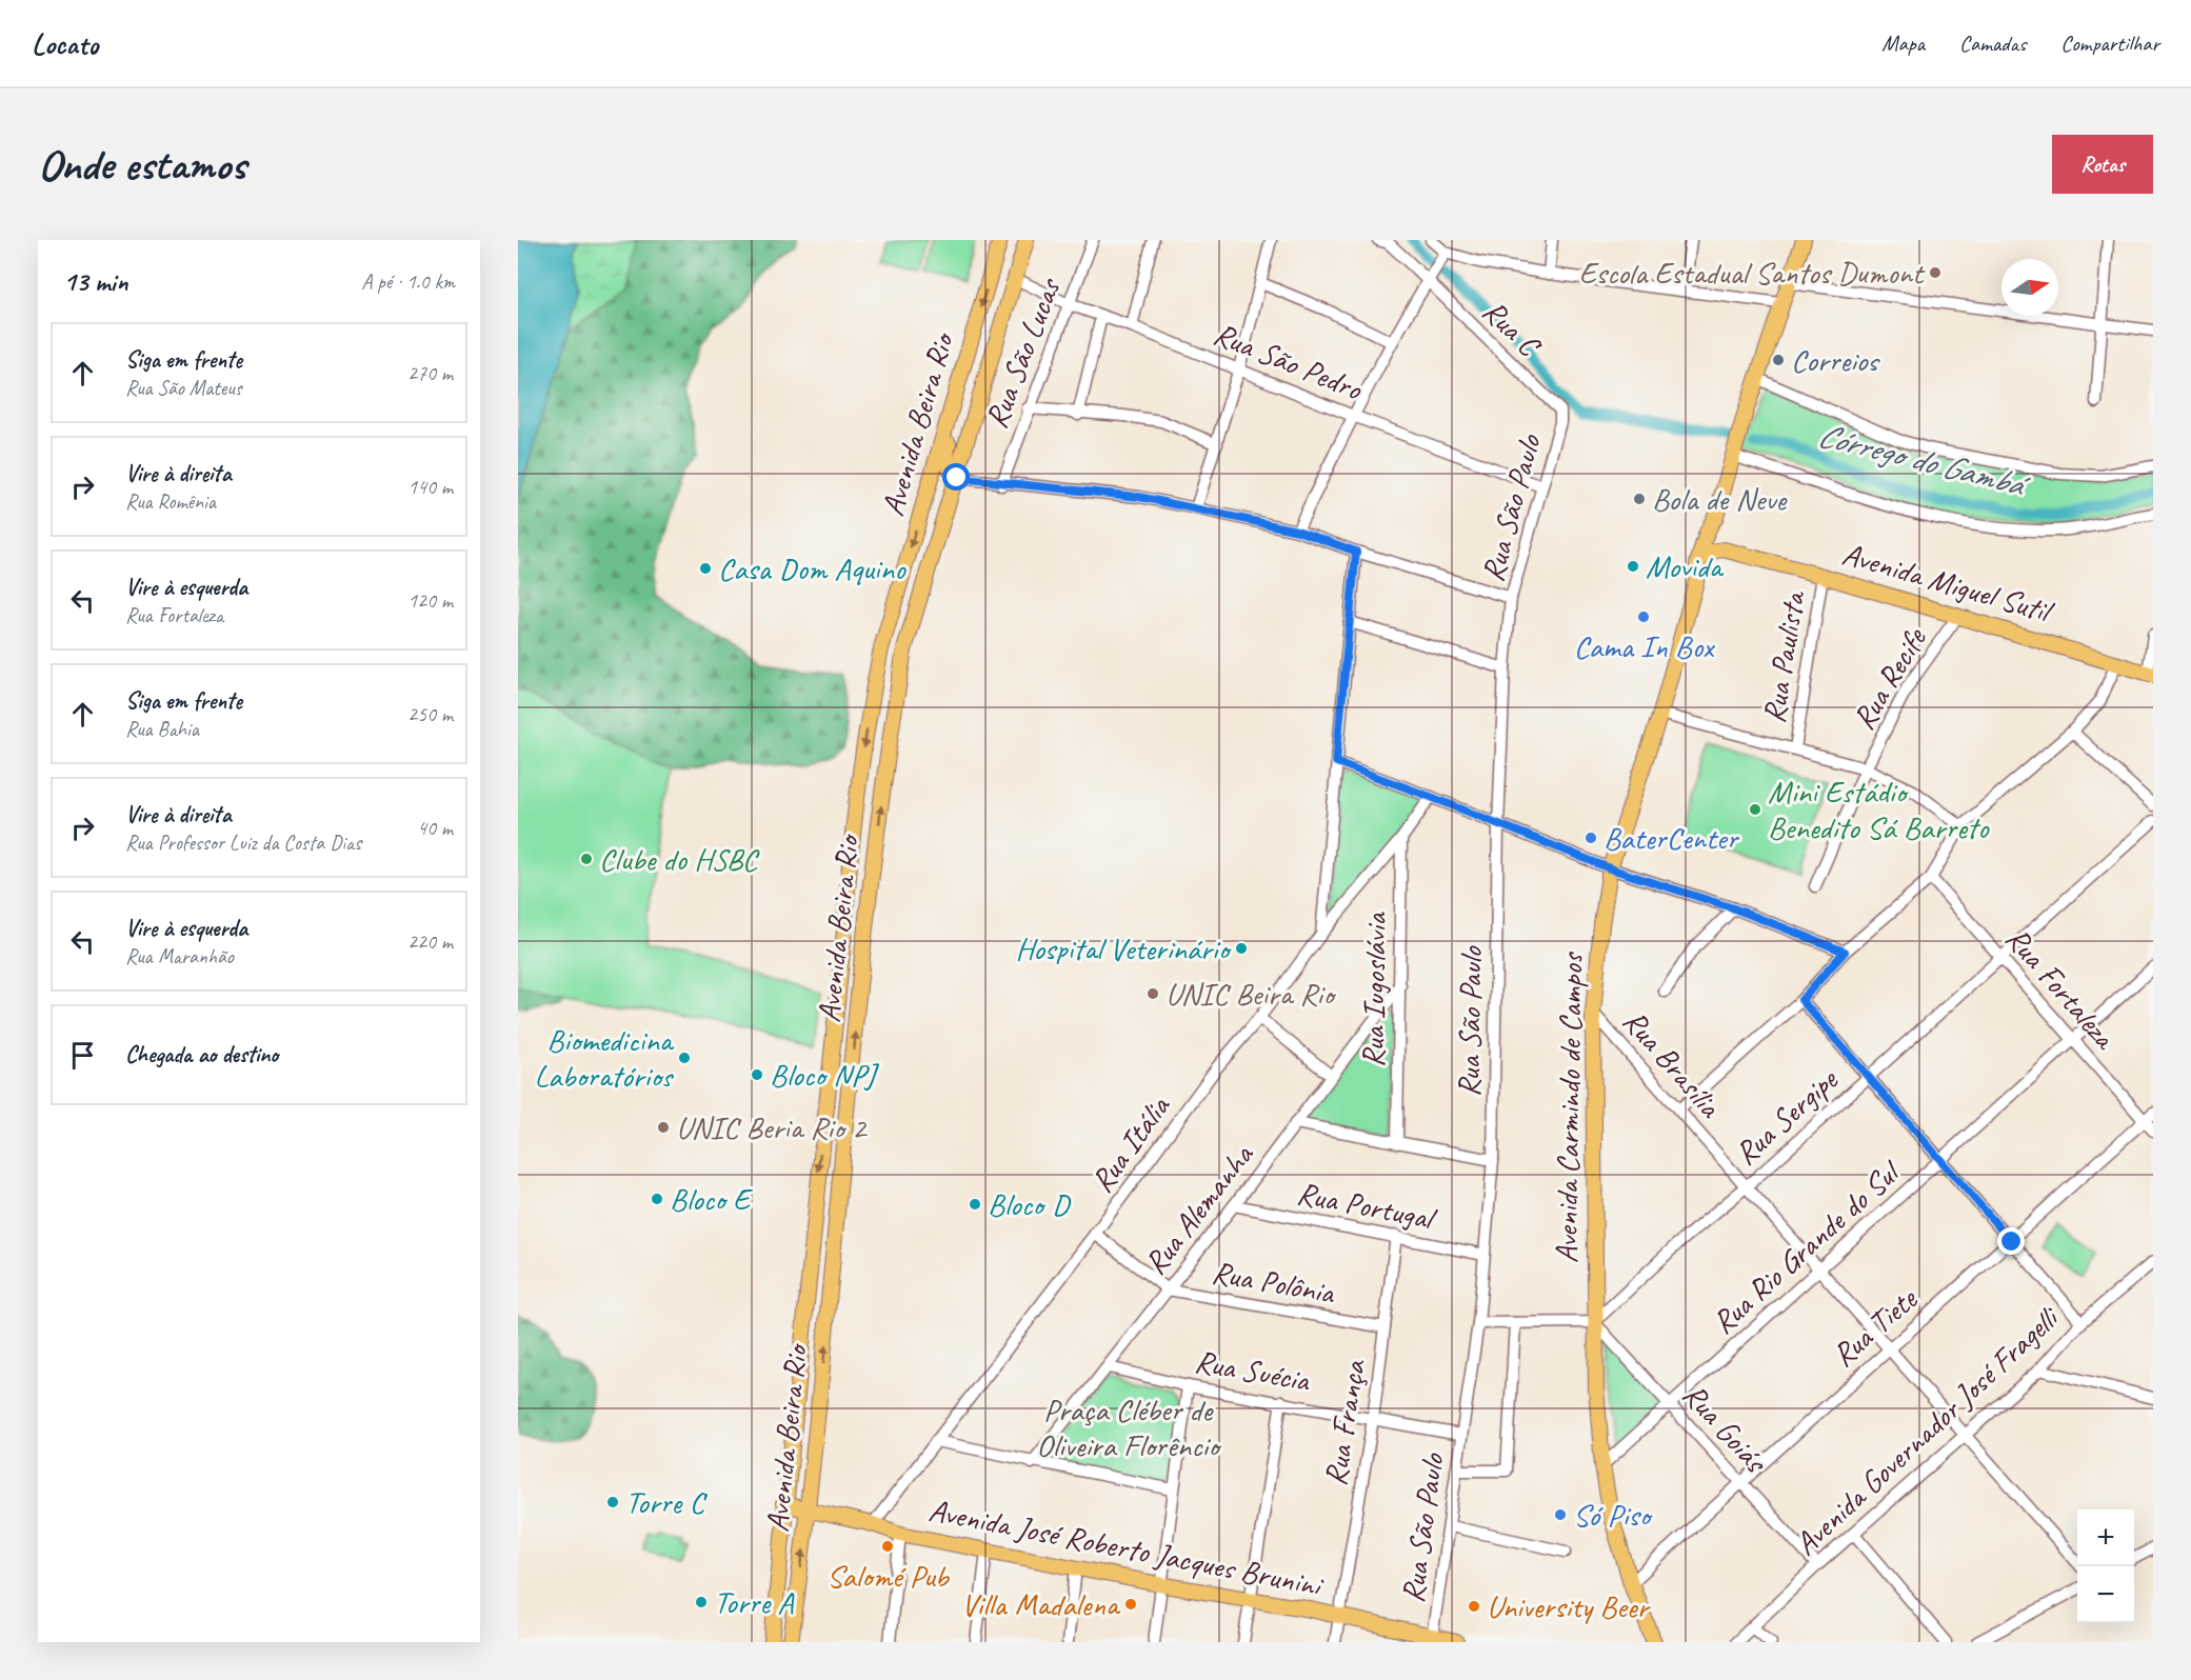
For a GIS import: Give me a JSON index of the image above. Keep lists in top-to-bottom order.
{
  "streets": {
    "main road": [
      "Avenida Beira Rio",
      "Avenida Miguel Sutil",
      "Avenida Carmindo de Campos",
      "Avenida José Roberto Jacques Brunini"
    ],
    "street": [
      "Rua C",
      "Rua São Lucas",
      "Rua São Pedro",
      "Rua São Paulo",
      "Rua Paulista",
      "Rua Recife",
      "Rua Fortaleza",
      "Rua Iugoslávia",
      "Rua Brasília",
      "Rua Sergipe",
      "Rua Itália",
      "Rua Portugal",
      "Rua Alemanha",
      "Rua Rio Grande do Sul",
      "Rua Polônia",
      "Rua Tiete",
      "Rua Suécia",
      "Rua França",
      "Rua Goiás",
      "Avenida Governador José Fragelli"
    ]
  },
  "crossings": [
    ["Rua C", "Rua São Paulo"],
    ["Rua São Lucas", "Rua São Pedro"],
    ["Rua São Pedro", "Avenida Beira Rio"],
    ["Rua São Pedro", "Rua São Paulo"],
    ["Avenida Beira Rio", "Avenida José Roberto Jacques Brunini"],
    ["Rua São Paulo", "Rua Portugal"],
    ["Rua São Paulo", "Rua Suécia"],
    ["Rua São Paulo", "Avenida José Roberto Jacques Brunini"],
    ["Avenida Miguel Sutil", "Rua Paulista"],
    ["Avenida Miguel Sutil", "Rua Recife"],
    ["Avenida Miguel Sutil", "Avenida Carmindo de Campos"],
    ["Rua Fortaleza", "Rua Sergipe"],
    ["Rua Fortaleza", "Rua Rio Grande do Sul"],
    ["Rua Fortaleza", "Rua Tiete"],
    ["Rua Iugoslávia", "Rua Itália"],
    ["Rua Iugoslávia", "Rua Alemanha"],
    ["Rua Brasília", "Avenida Carmindo de Campos"],
    ["Rua Brasília", "Rua Sergipe"],
    ["Rua Brasília", "Rua Rio Grande do Sul"],
    ["Rua Brasília", "Rua Tiete"],
    ["Rua Brasília", "Avenida Governador José Fragelli"],
    ["Avenida Carmindo de Campos", "Rua Sergipe"],
    ["Avenida Carmindo de Campos", "Rua Rio Grande do Sul"],
    ["Avenida Carmindo de Campos", "Rua Tiete"],
    ["Avenida Carmindo de Campos", "Rua Goiás"],
    ["Rua Sergipe", "Rua Goiás"],
    ["Rua Itália", "Rua Polônia"],
    ["Rua Itália", "Avenida José Roberto Jacques Brunini"],
    ["Rua Portugal", "Rua Alemanha"],
    ["Rua Portugal", "Rua França"],
    ["Rua Alemanha", "Rua Polônia"],
    ["Rua Alemanha", "Rua Suécia"],
    ["Rua Rio Grande do Sul", "Rua Goiás"],
    ["Rua Polônia", "Rua França"],
    ["Rua Tiete", "Rua Goiás"],
    ["Rua Suécia", "Rua França"],
    ["Rua França", "Avenida José Roberto Jacques Brunini"],
    ["Rua Goiás", "Avenida Governador José Fragelli"]
  ],
  "water": ["Córrego do Gambá"],
  "parks": ["Praça Cléber de Oliveira Florêncio"],
  "places": [
    "Escola Estadual Santos Dumont",
    "Correios",
    "Bola de Neve",
    "Movida",
    "Casa Dom Aquino",
    "Cama In Box",
    "Mini Estádio Benedito Sá Barreto",
    "BaterCenter",
    "Clube do HSBC",
    "Hospital Veterinário",
    "UNIC Beira Rio",
    "Biomedicina Laboratórios",
    "Bloco NPJ",
    "UNIC Beria Rio 2",
    "Bloco E",
    "Bloco D",
    "Torre C",
    "Só Piso",
    "Salomé Pub",
    "Torre A",
    "Villa Madalena",
    "University Beer"
  ],
  "north": "right",
  "page": {
    "header": "Locato",
    "nav": ["Mapa", "Camadas", "Compartilhar"],
    "buttons": "Rotas",
    "title": "Onde estamos",
    "heading": ["13 min", "A pé · 1.0 km"],
    "list": [
      ["Siga em frente", "Rua São Mateus", "270 m"],
      ["Vire à direita", "Rua Romênia", "140 m"],
      ["Vire à esquerda", "Rua Fortaleza", "120 m"],
      ["Siga em frente", "Rua Bahia", "250 m"],
      ["Vire à direita", "Rua Professor Luiz da Costa Dias", "40 m"],
      ["Vire à esquerda", "Rua Maranhão", "220 m"],
      "Chegada ao destino"
    ],
    "map_buttons": ["+", "−"]
  }
}
